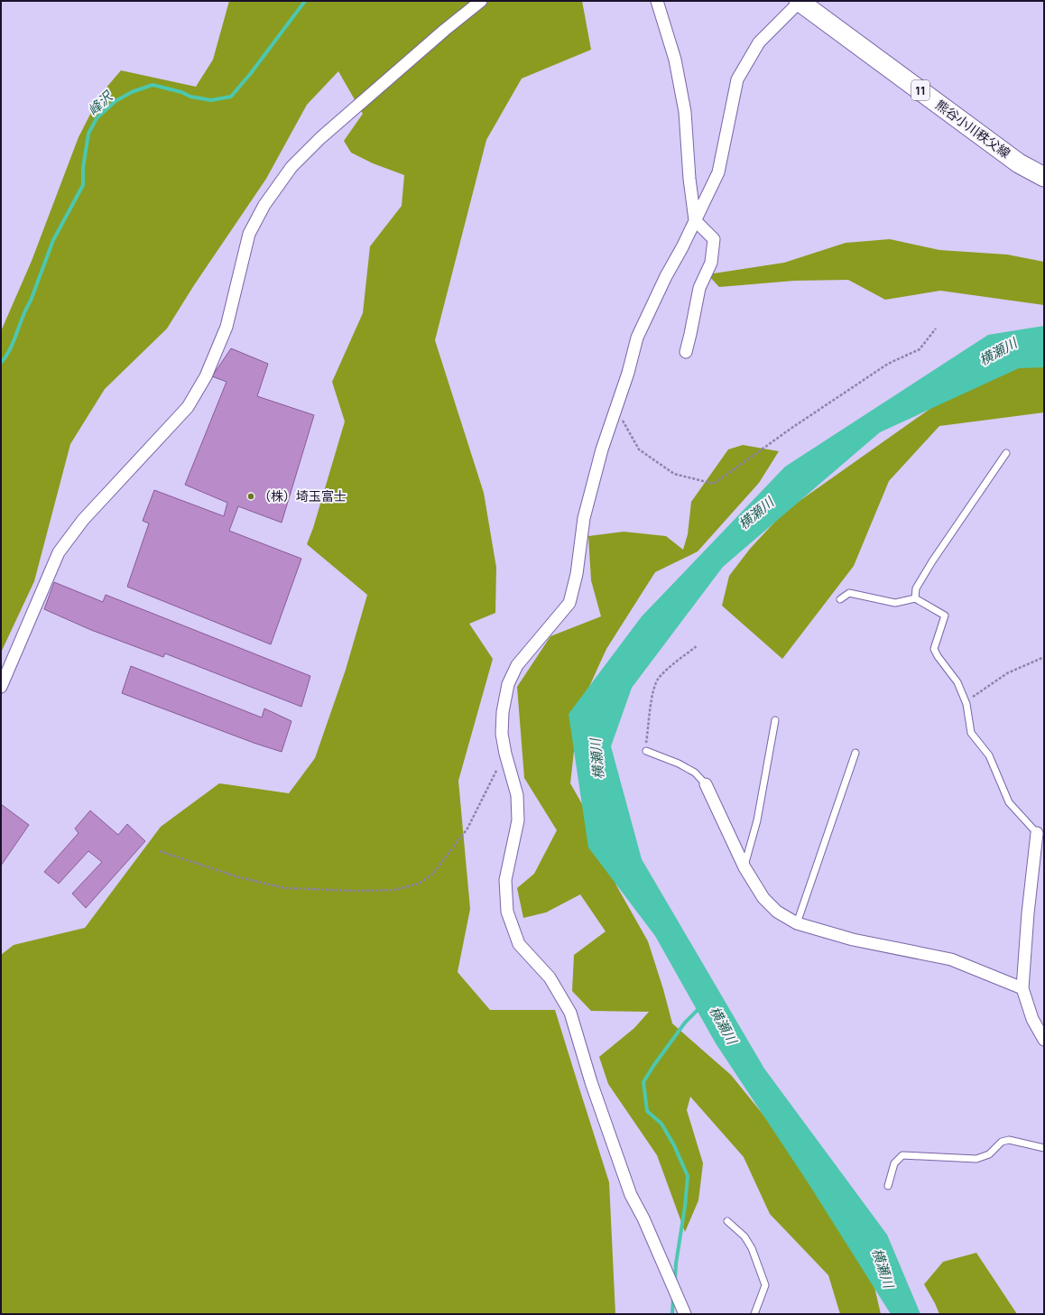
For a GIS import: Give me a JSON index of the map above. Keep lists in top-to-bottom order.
{
  "streets": {
    "main road": ["11", "熊谷小川秩父線"]
  },
  "water": ["峰沢", "横瀬川"],
  "places": ["（株）埼玉富士"]
}
